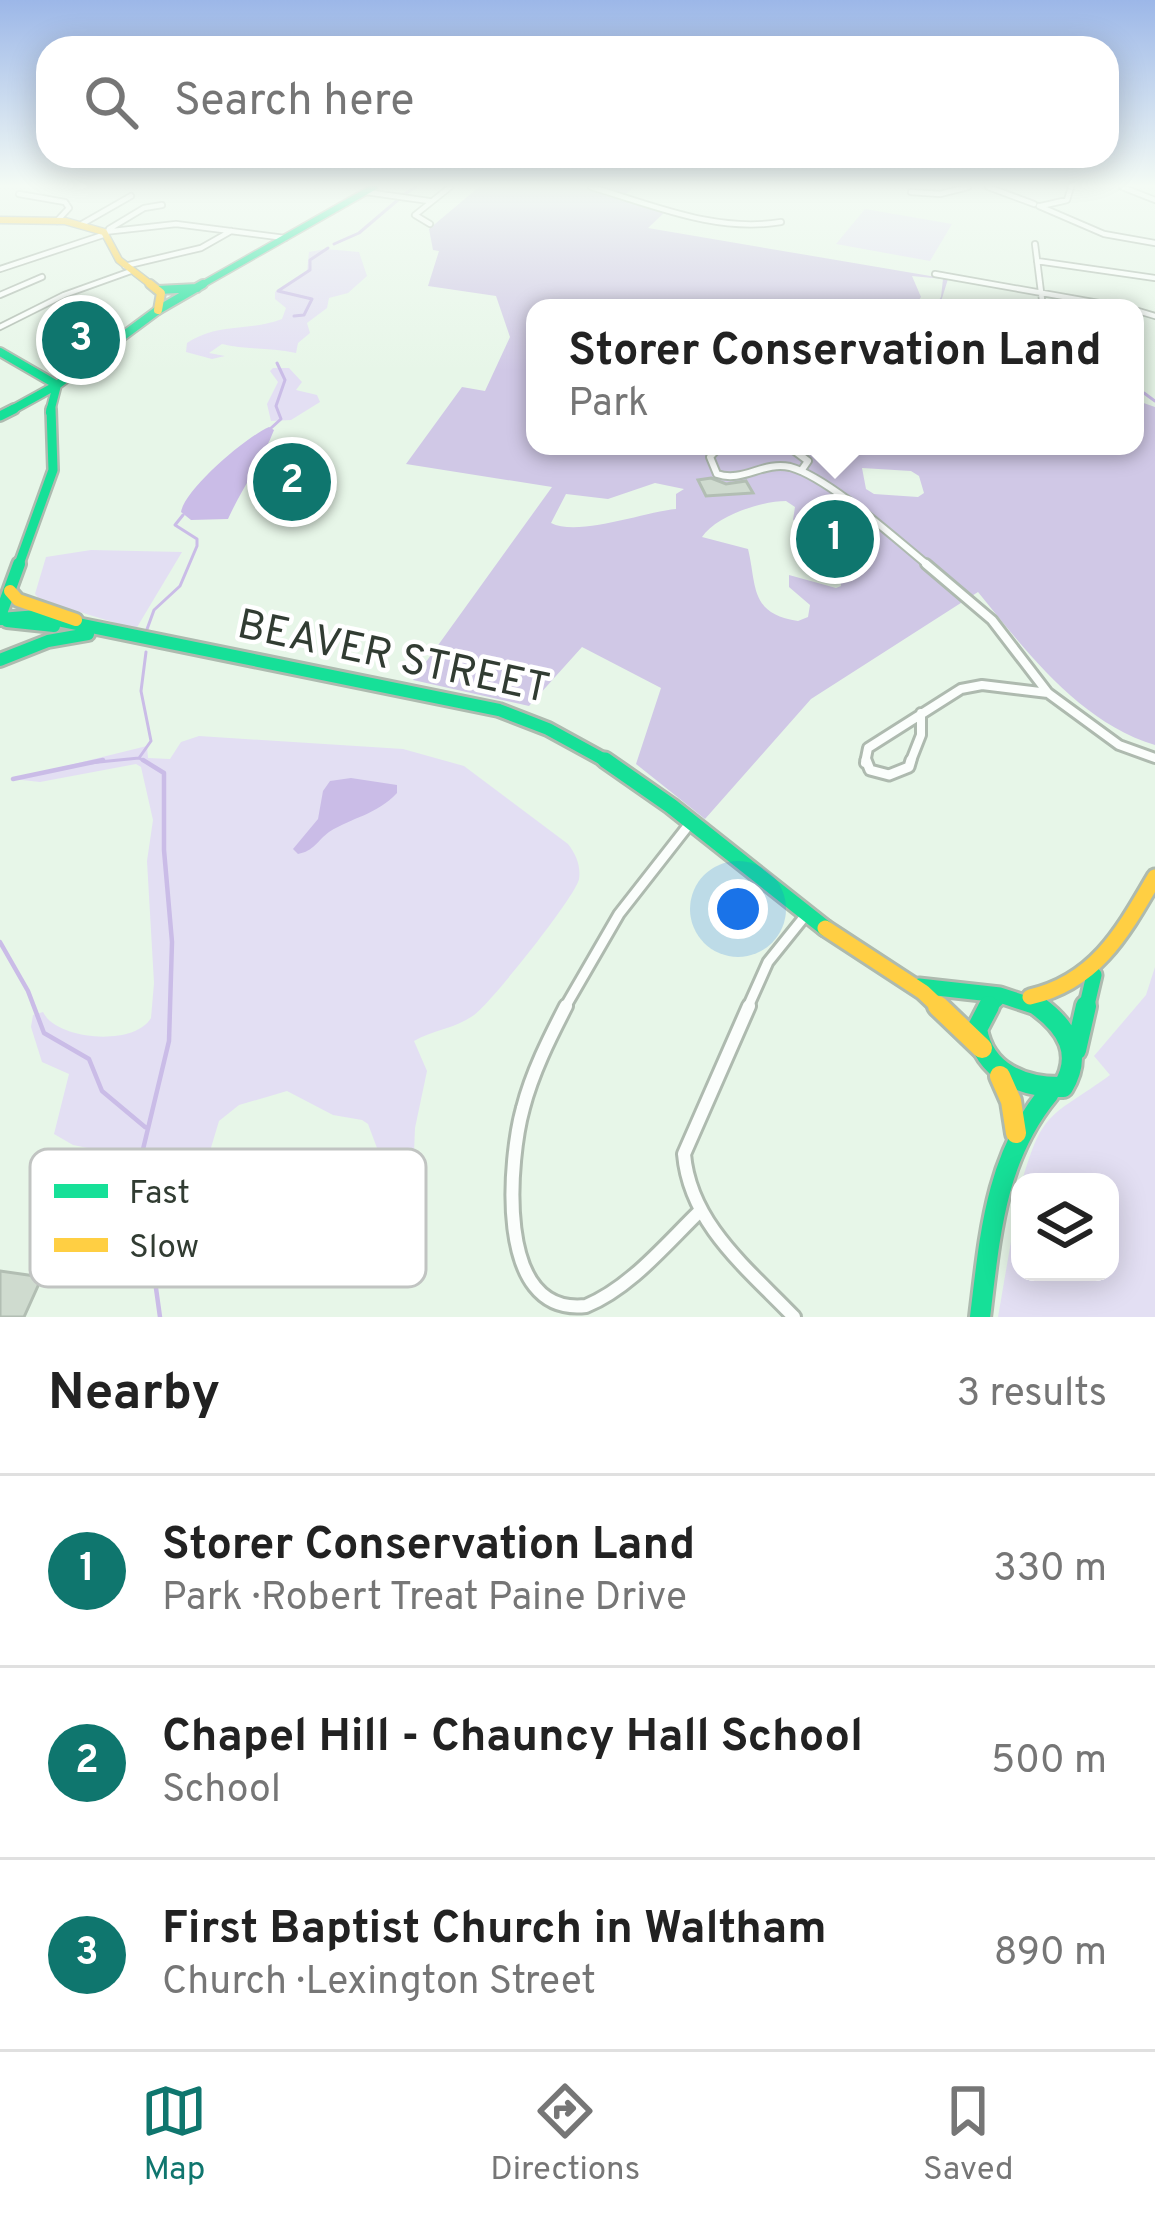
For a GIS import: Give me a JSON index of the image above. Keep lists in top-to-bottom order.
{
  "streets": {
    "main road": ["BEAVER STREET"]
  },
  "legend": ["Fast", "Slow"],
  "page": {
    "search": "Search here",
    "pins": ["3", "2", "1"],
    "popup": ["Storer Conservation Land", "Park"],
    "heading": ["Nearby", "3 results"],
    "list": [
      {
        "mark": "1",
        "name": "Storer Conservation Land",
        "note": "Park · Robert Treat Paine Drive",
        "value": "330 m"
      },
      {
        "mark": "2",
        "name": "Chapel Hill - Chauncy Hall School",
        "note": "School",
        "value": "500 m"
      },
      {
        "mark": "3",
        "name": "First Baptist Church in Waltham",
        "note": "Church · Lexington Street",
        "value": "890 m"
      }
    ],
    "nav": ["Map", "Directions", "Saved"]
  }
}
